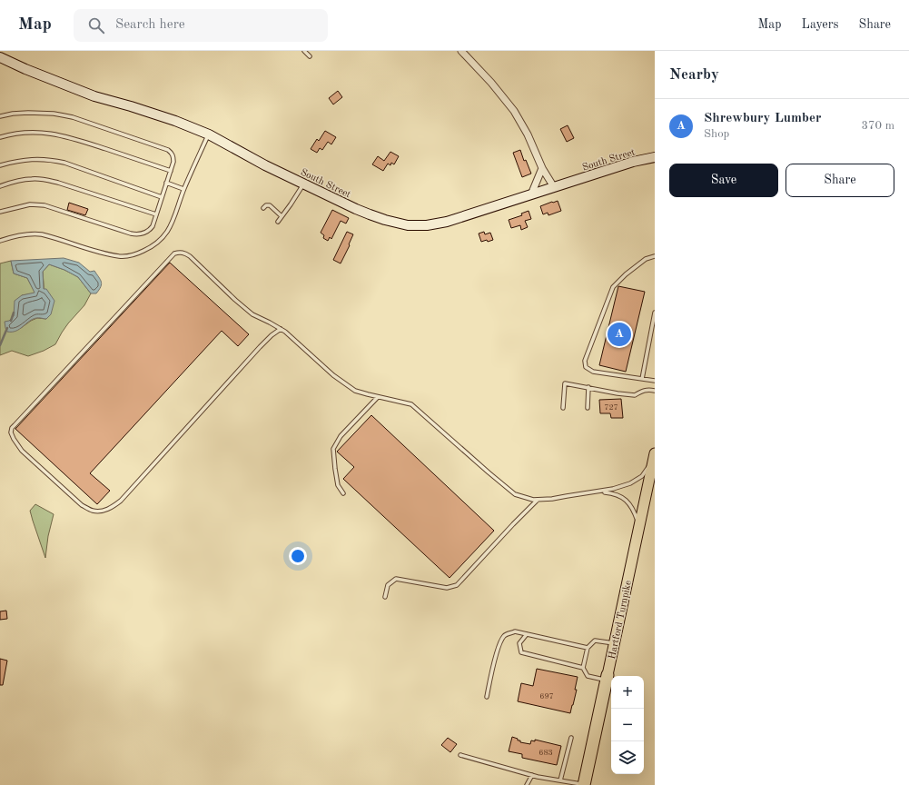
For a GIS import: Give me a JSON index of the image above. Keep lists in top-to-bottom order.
{
  "streets": {
    "highway": ["Hartford Turnpike"],
    "street": ["South Street"]
  },
  "house_numbers": ["727", "697", "683"],
  "page": {
    "header": "Map",
    "search": "Search here",
    "nav": ["Map", "Layers", "Share"],
    "heading": "Nearby",
    "list": [
      {
        "mark": "A",
        "name": "Shrewbury Lumber",
        "note": "Shop",
        "value": "370 m"
      }
    ],
    "buttons": ["Save", "Share"],
    "pins": "A",
    "map_buttons": ["+", "−"]
  }
}
